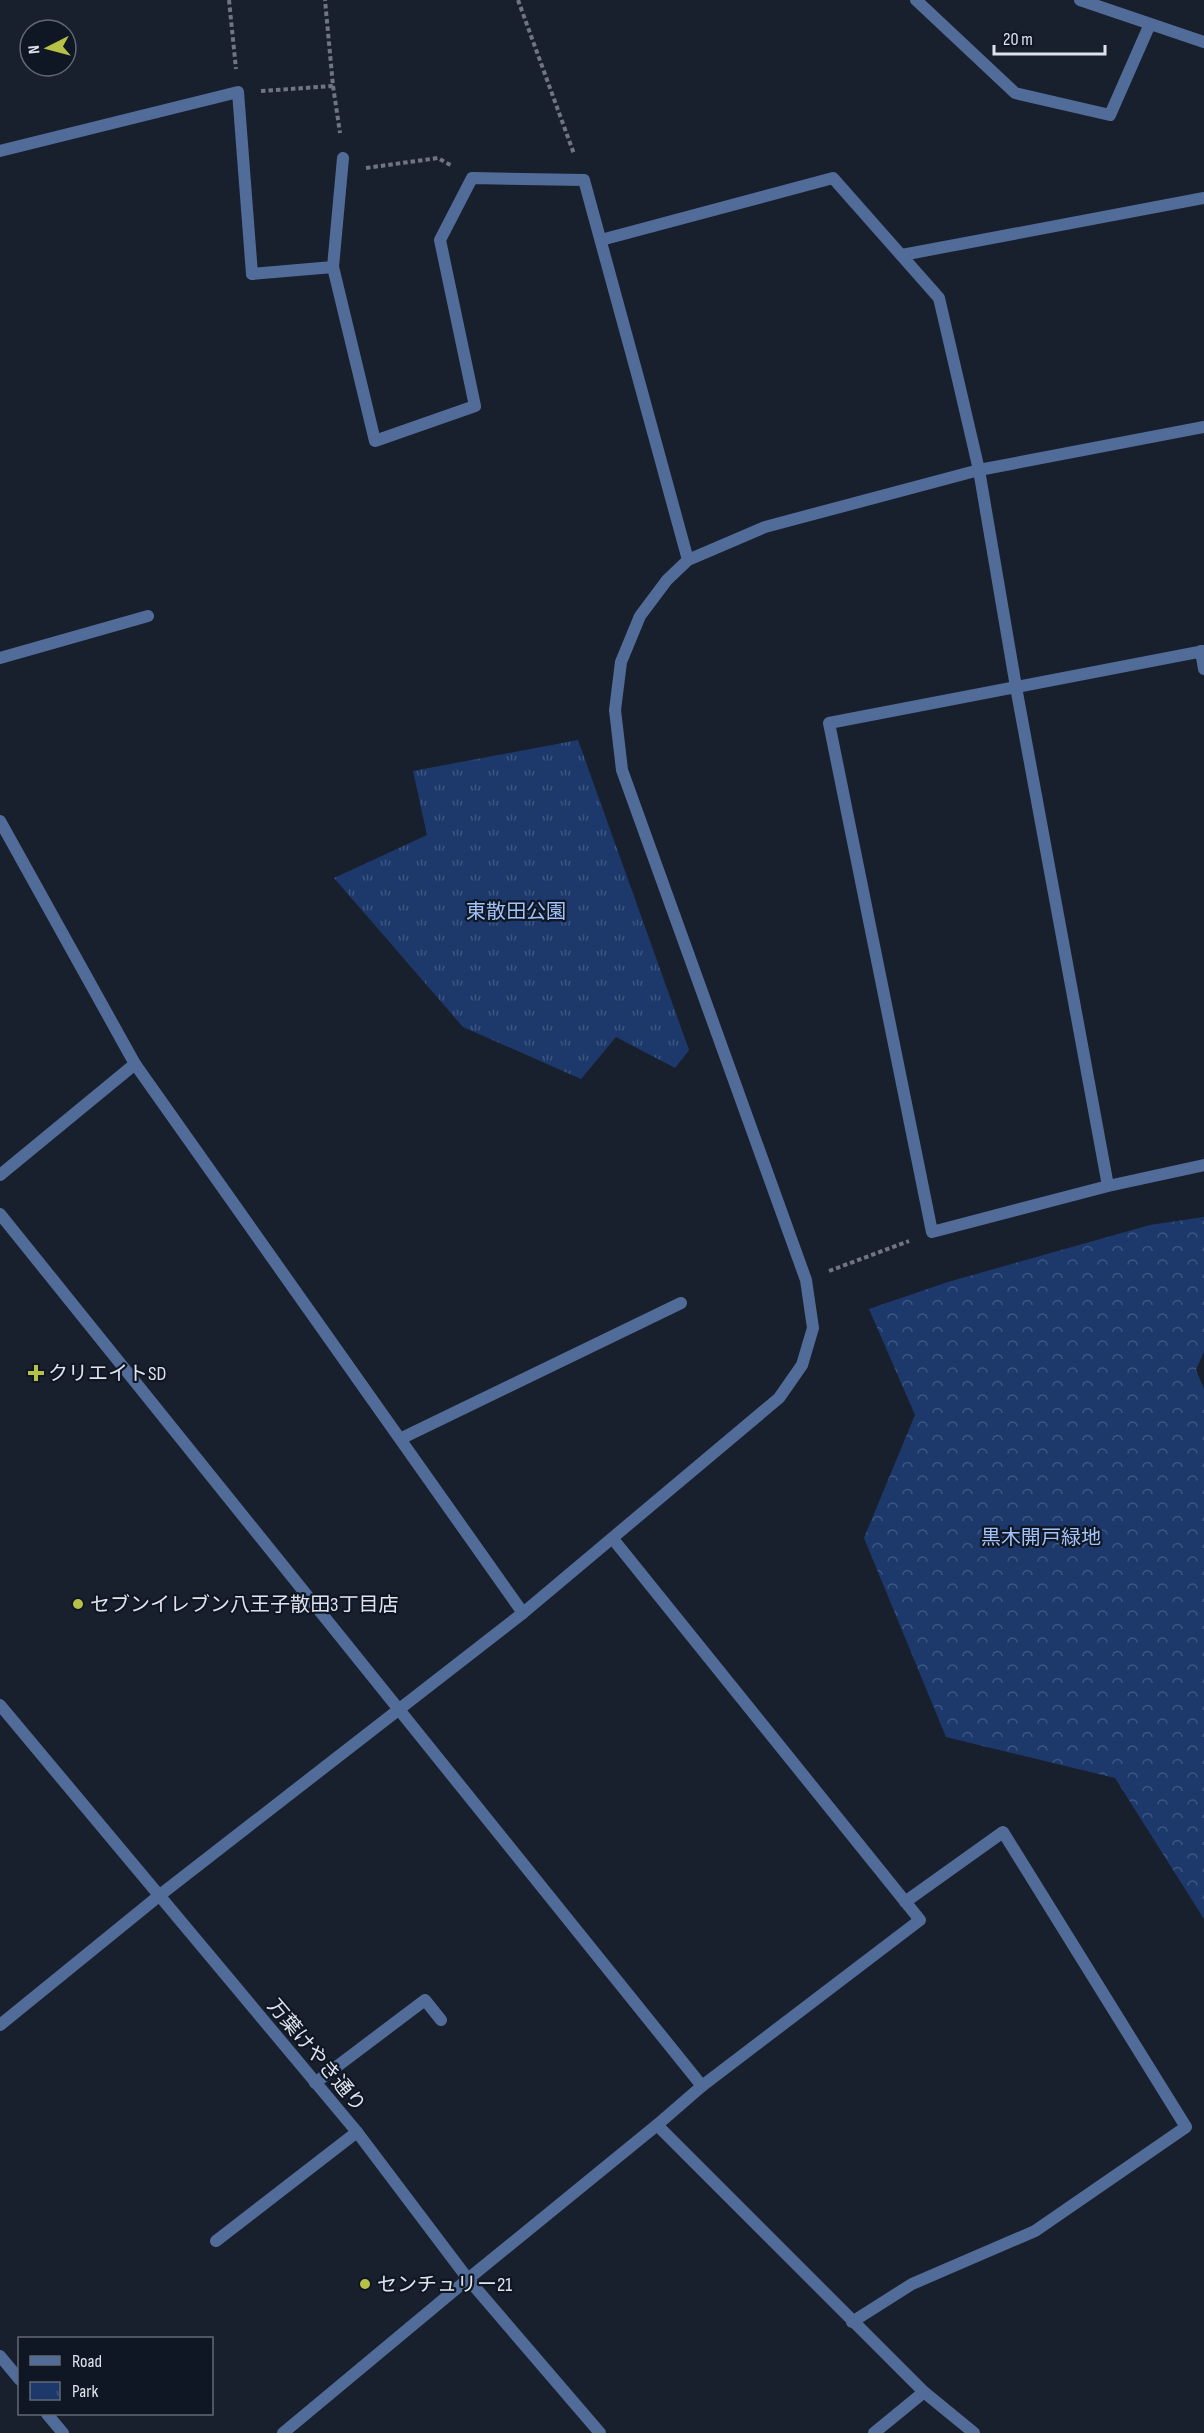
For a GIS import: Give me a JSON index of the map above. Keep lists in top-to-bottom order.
{
  "streets": {
    "street": ["万葉けやき通り"]
  },
  "parks": ["東散田公園", "黒木開戸緑地"],
  "places": {
    "health": ["クリエイトSD"],
    "other": ["セブンイレブン八王子散田3丁目店", "センチュリー21"]
  },
  "legend": ["Road", "Park"],
  "scale_bar": "20 m",
  "north": "left"
}
